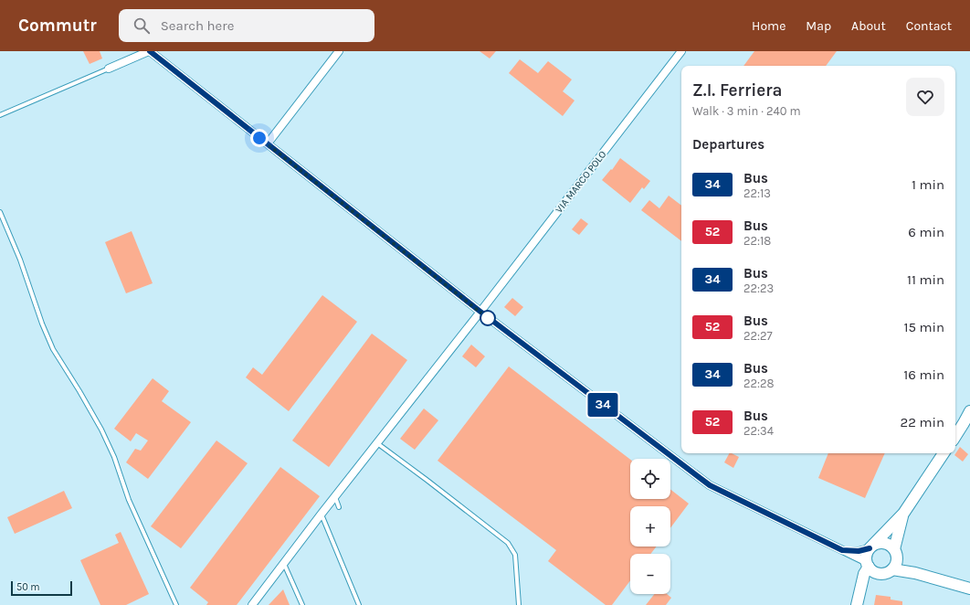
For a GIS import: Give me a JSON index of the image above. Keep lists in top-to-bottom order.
{
  "streets": {
    "street": ["VIA MARCO POLO"]
  },
  "lines": ["bus line 34"],
  "scale_bar": "50 m",
  "page": {
    "header": "Commutr",
    "search": "Search here",
    "nav": [
      "Home",
      "Map",
      "About",
      "Contact"
    ],
    "on_map": "34",
    "heading": [
      ["Z.I. Ferriera", "Walk · 3 min · 240 m"],
      "Departures"
    ],
    "list": [
      {
        "mark": "34",
        "name": "Bus",
        "note": "22:13",
        "value": "1 min"
      },
      {
        "mark": "52",
        "name": "Bus",
        "note": "22:18",
        "value": "6 min"
      },
      {
        "mark": "34",
        "name": "Bus",
        "note": "22:23",
        "value": "11 min"
      },
      {
        "mark": "52",
        "name": "Bus",
        "note": "22:27",
        "value": "15 min"
      },
      {
        "mark": "34",
        "name": "Bus",
        "note": "22:28",
        "value": "16 min"
      },
      {
        "mark": "52",
        "name": "Bus",
        "note": "22:34",
        "value": "22 min"
      }
    ],
    "map_buttons": ["+", "−"],
    "scale": "50 m"
  }
}
